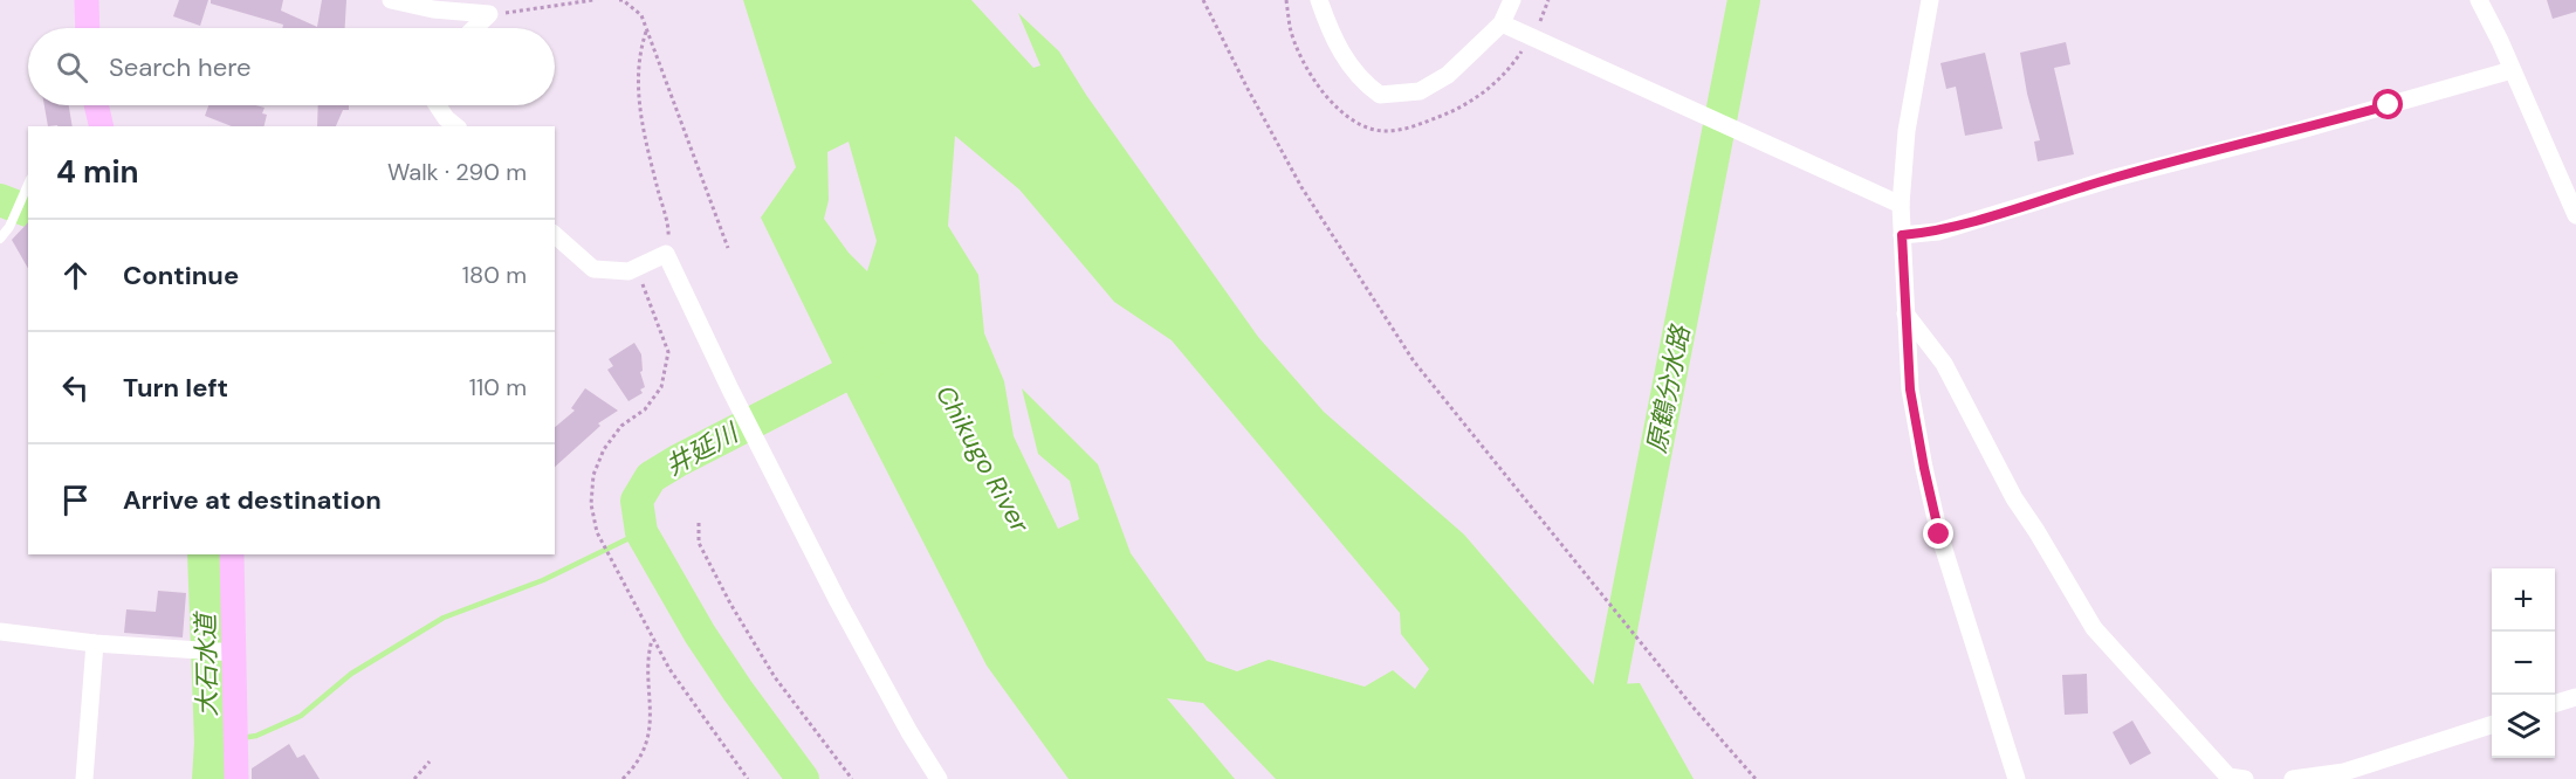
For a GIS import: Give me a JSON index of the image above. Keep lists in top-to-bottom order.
{
  "water": [
    "原鶴分水路",
    "井延川",
    "Chikugo River",
    "大石水道"
  ],
  "page": {
    "search": "Search here",
    "heading": ["4 min", "Walk · 290 m"],
    "list": [
      ["Continue", "180 m"],
      ["Turn left", "110 m"],
      "Arrive at destination"
    ],
    "map_buttons": ["+", "−"]
  }
}
